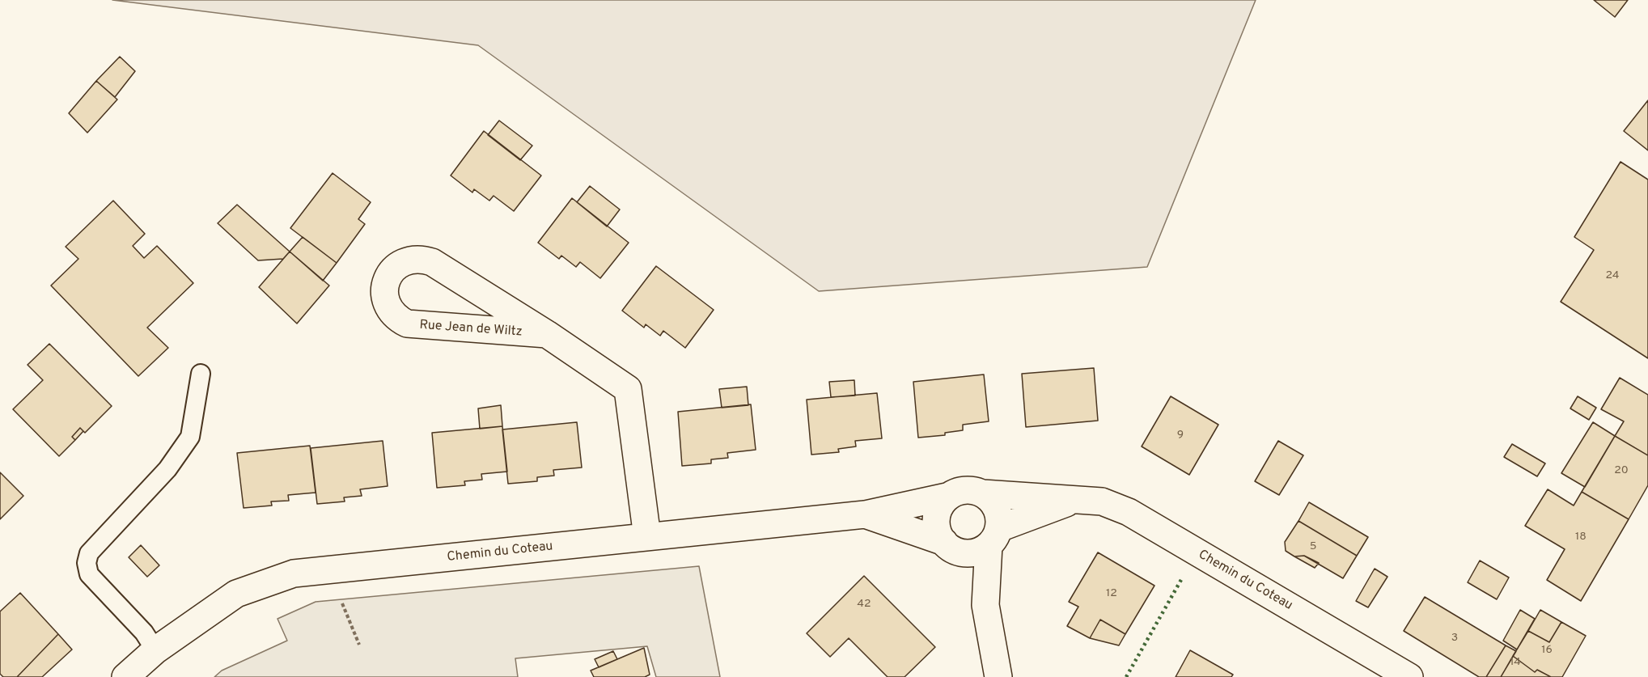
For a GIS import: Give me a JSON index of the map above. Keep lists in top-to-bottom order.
{
  "streets": {
    "street": ["Rue Jean de Wiltz", "Chemin du Coteau"]
  },
  "crossings": [
    ["Rue Jean de Wiltz", "Chemin du Coteau"]
  ],
  "house_numbers": [
    "24",
    "9",
    "20",
    "18",
    "5",
    "12",
    "42",
    "3",
    "16",
    "14"
  ]
}
